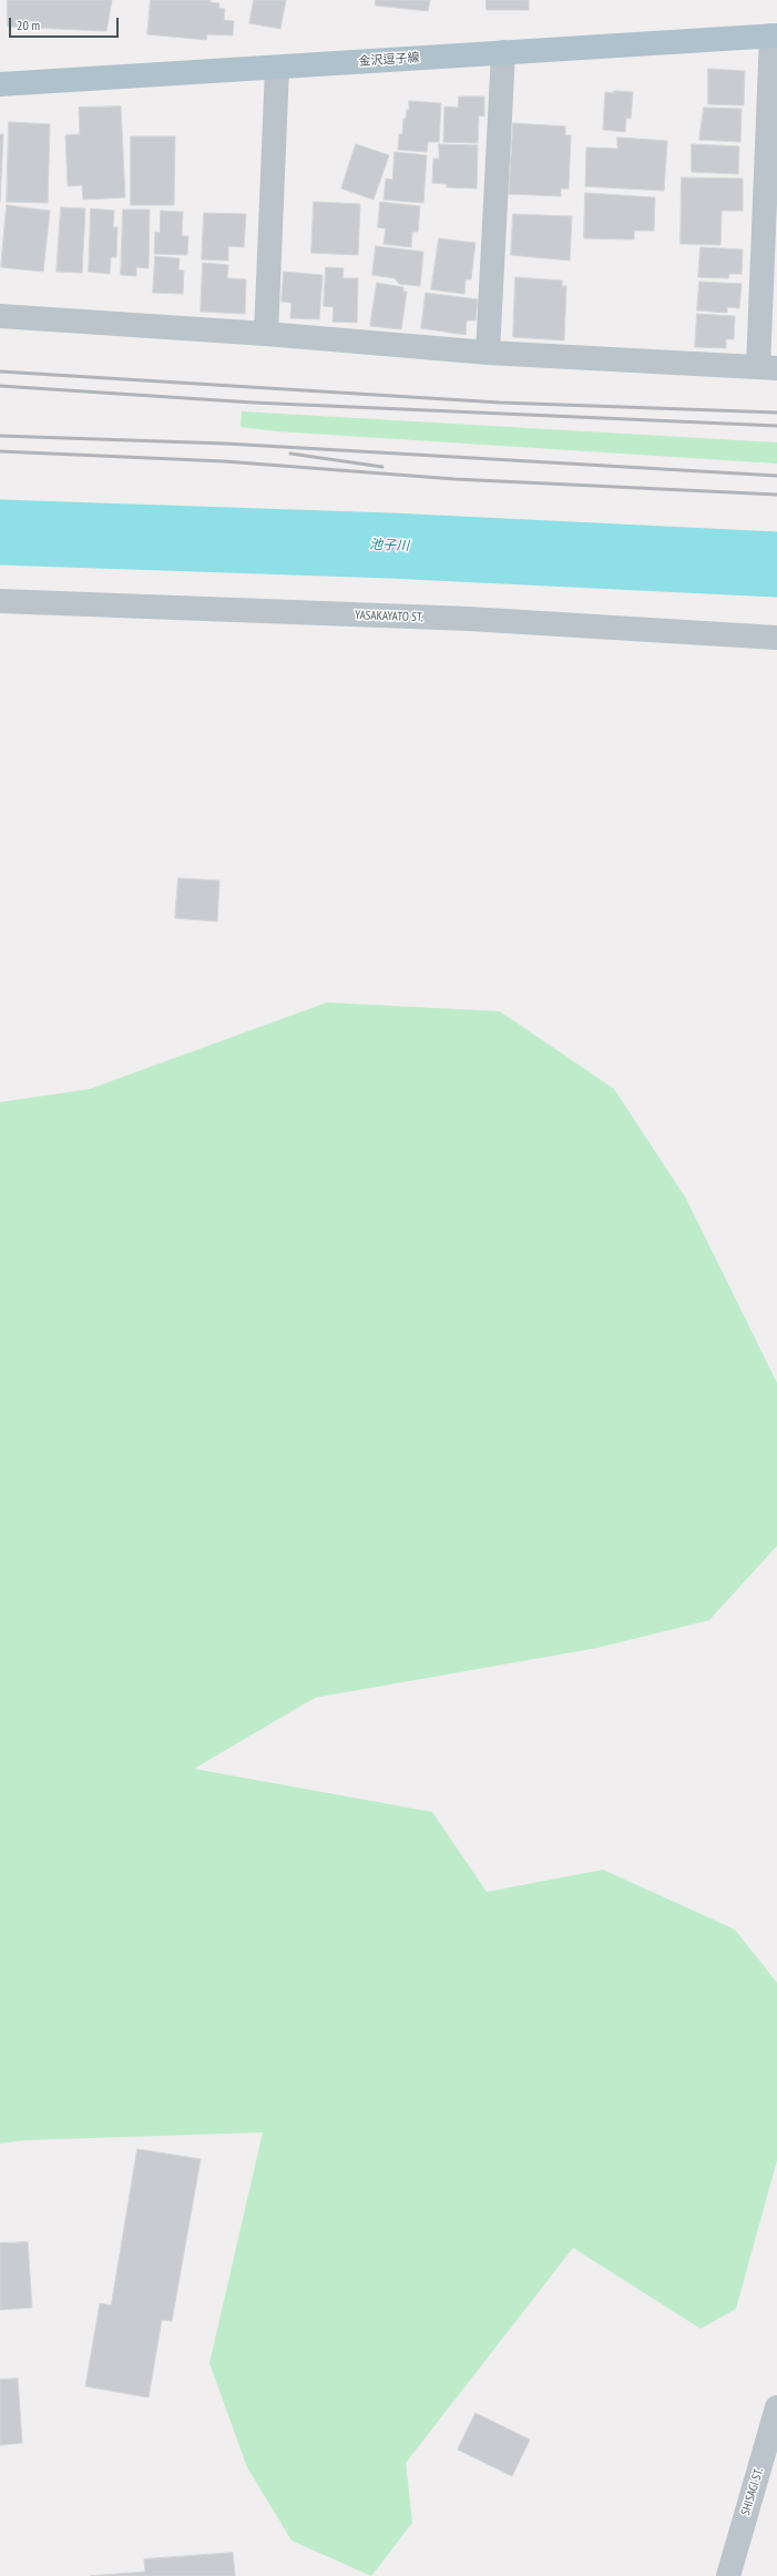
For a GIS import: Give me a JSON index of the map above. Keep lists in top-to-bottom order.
{
  "streets": {
    "main road": ["金沢逗子線"],
    "street": ["YASAKAYATO ST.", "SHISAGI ST."]
  },
  "water": ["池子川"],
  "scale_bar": "20 m"
}
